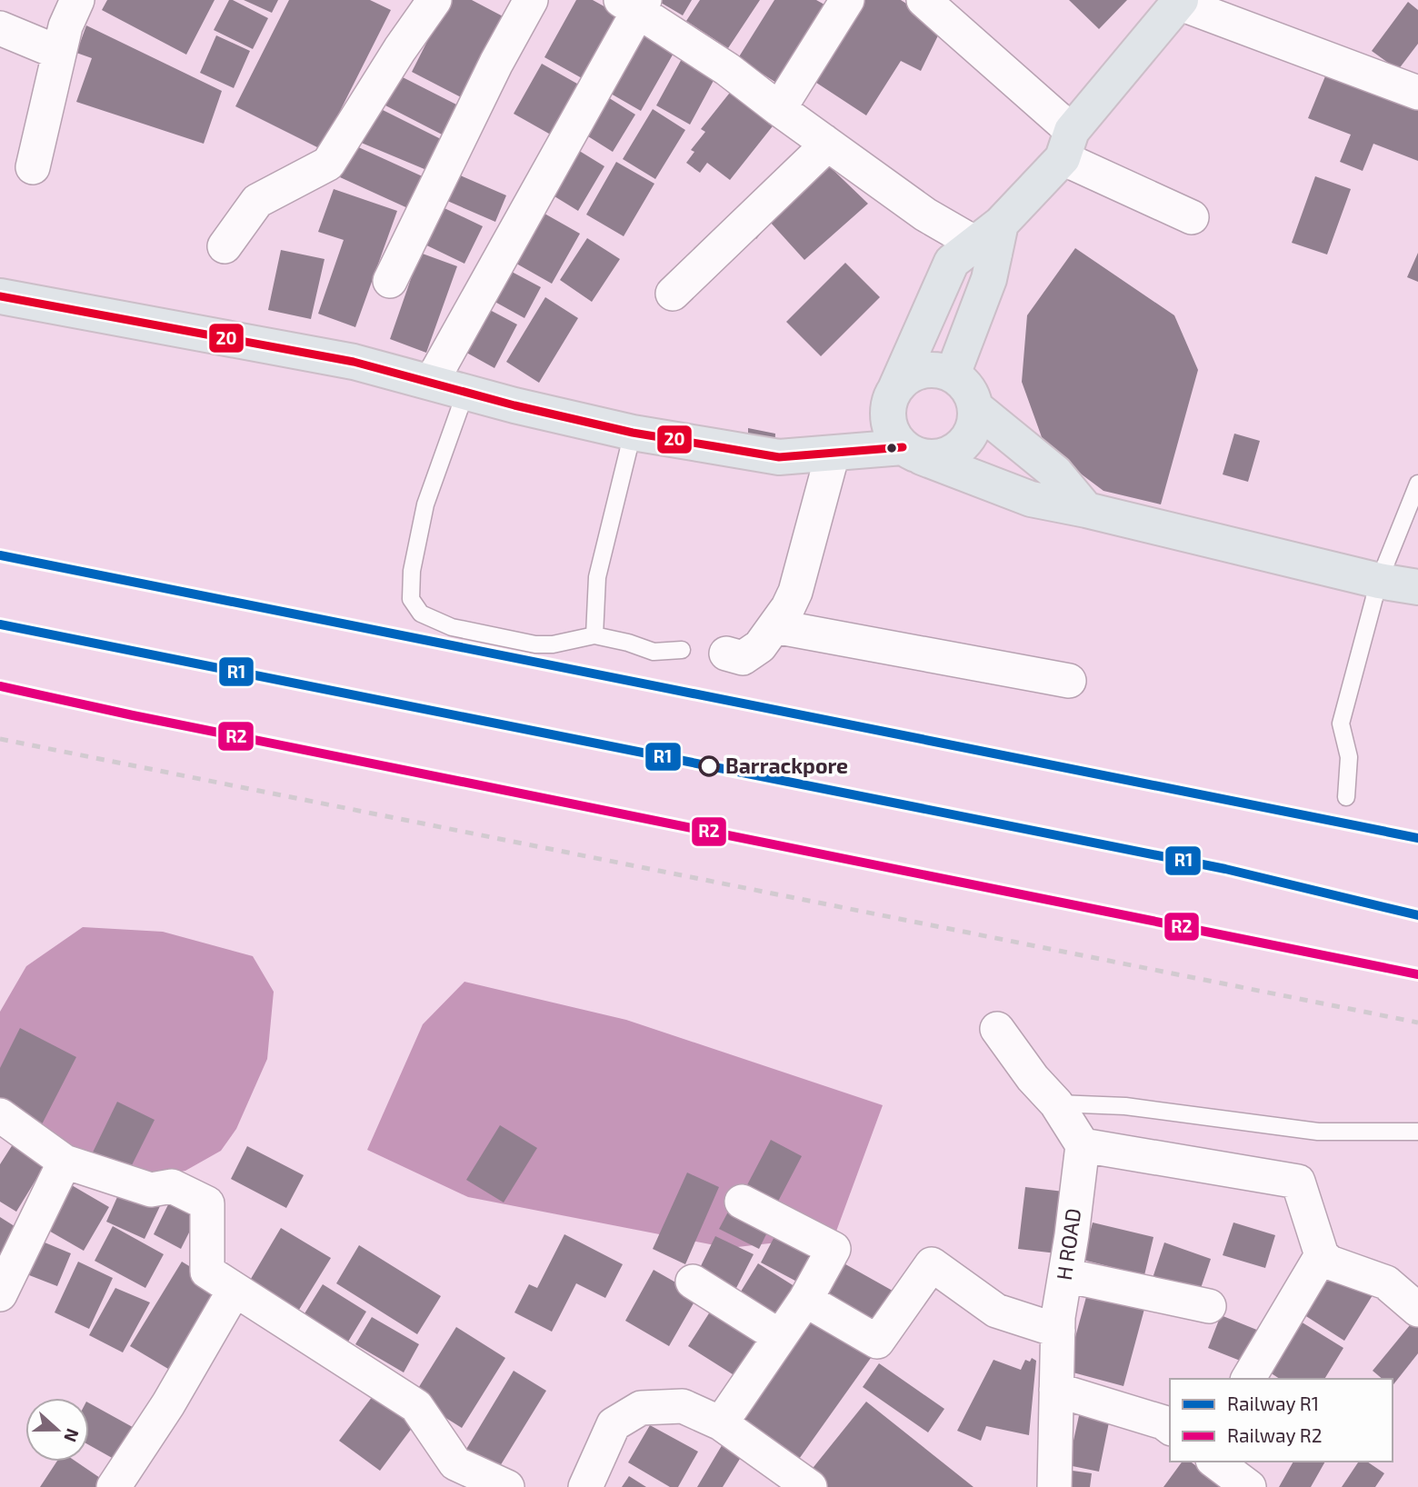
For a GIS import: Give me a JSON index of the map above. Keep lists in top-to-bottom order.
{
  "streets": {
    "street": ["H ROAD"]
  },
  "places": ["Barrackpore"],
  "lines": ["transit line 20", "rail line R1", "rail line R2"],
  "legend": ["Railway R1", "Railway R2"],
  "north": "right"
}
